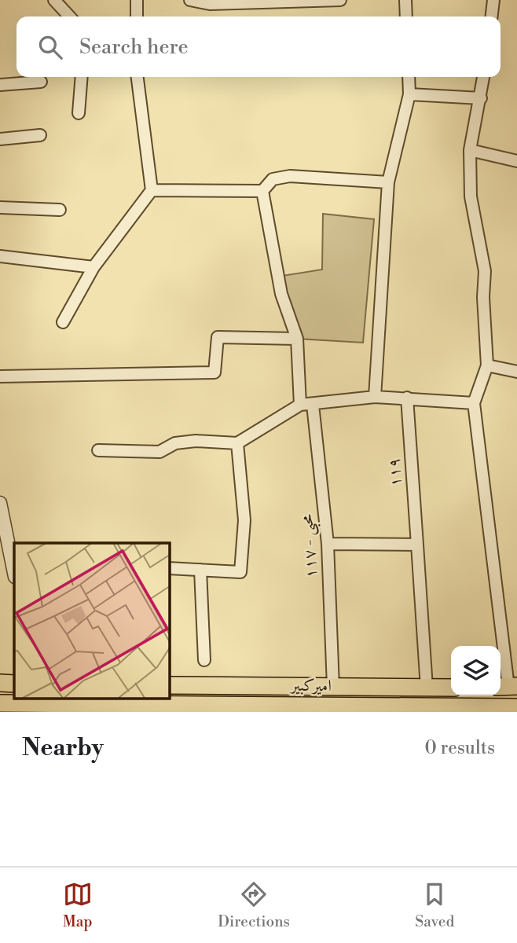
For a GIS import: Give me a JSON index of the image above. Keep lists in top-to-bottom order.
{
  "streets": {
    "main road": ["امیرکبیر"],
    "street": ["۱۱۹", "محبی - ۱۱۷"]
  },
  "crossings": [
    ["۱۱۹", "امیرکبیر"],
    ["محبی - ۱۱۷", "امیرکبیر"]
  ],
  "page": {
    "search": "Search here",
    "heading": ["Nearby", "0 results"],
    "nav": ["Map", "Directions", "Saved"]
  }
}
